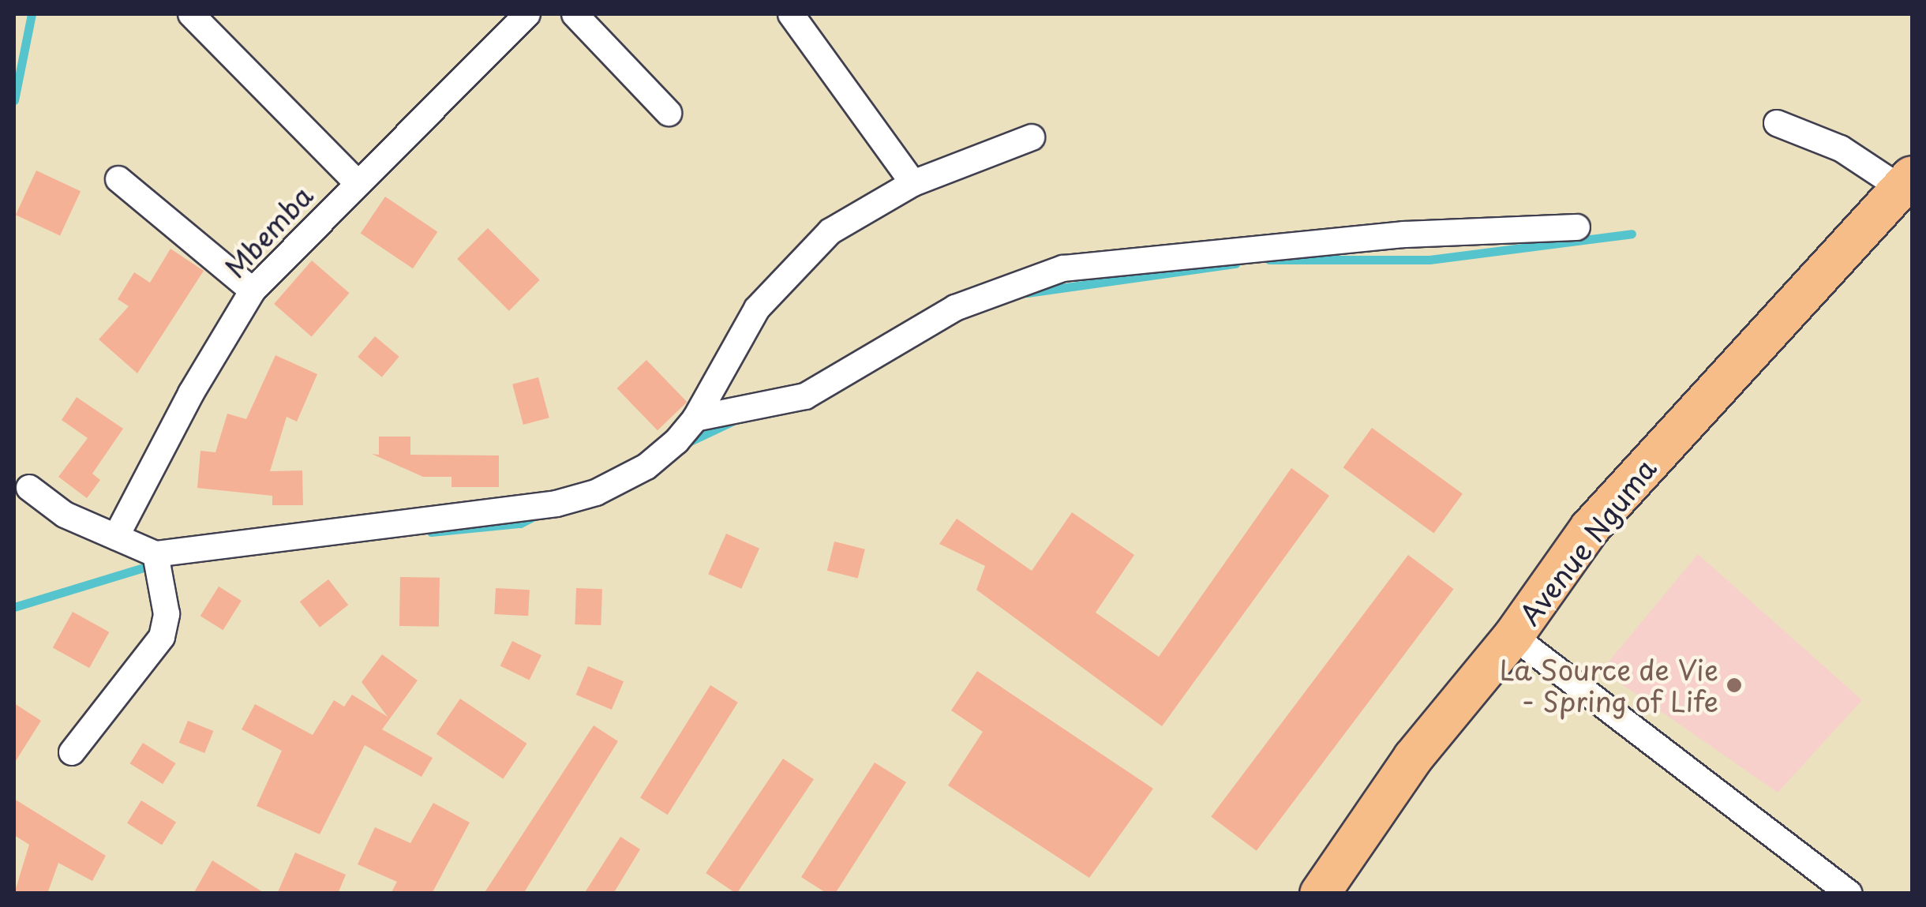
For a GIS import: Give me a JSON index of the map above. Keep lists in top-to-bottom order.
{
  "streets": {
    "main road": ["Avenue Nguma"],
    "street": ["Mbemba"]
  },
  "places": ["La Source de Vie - Spring of Life"]
}
